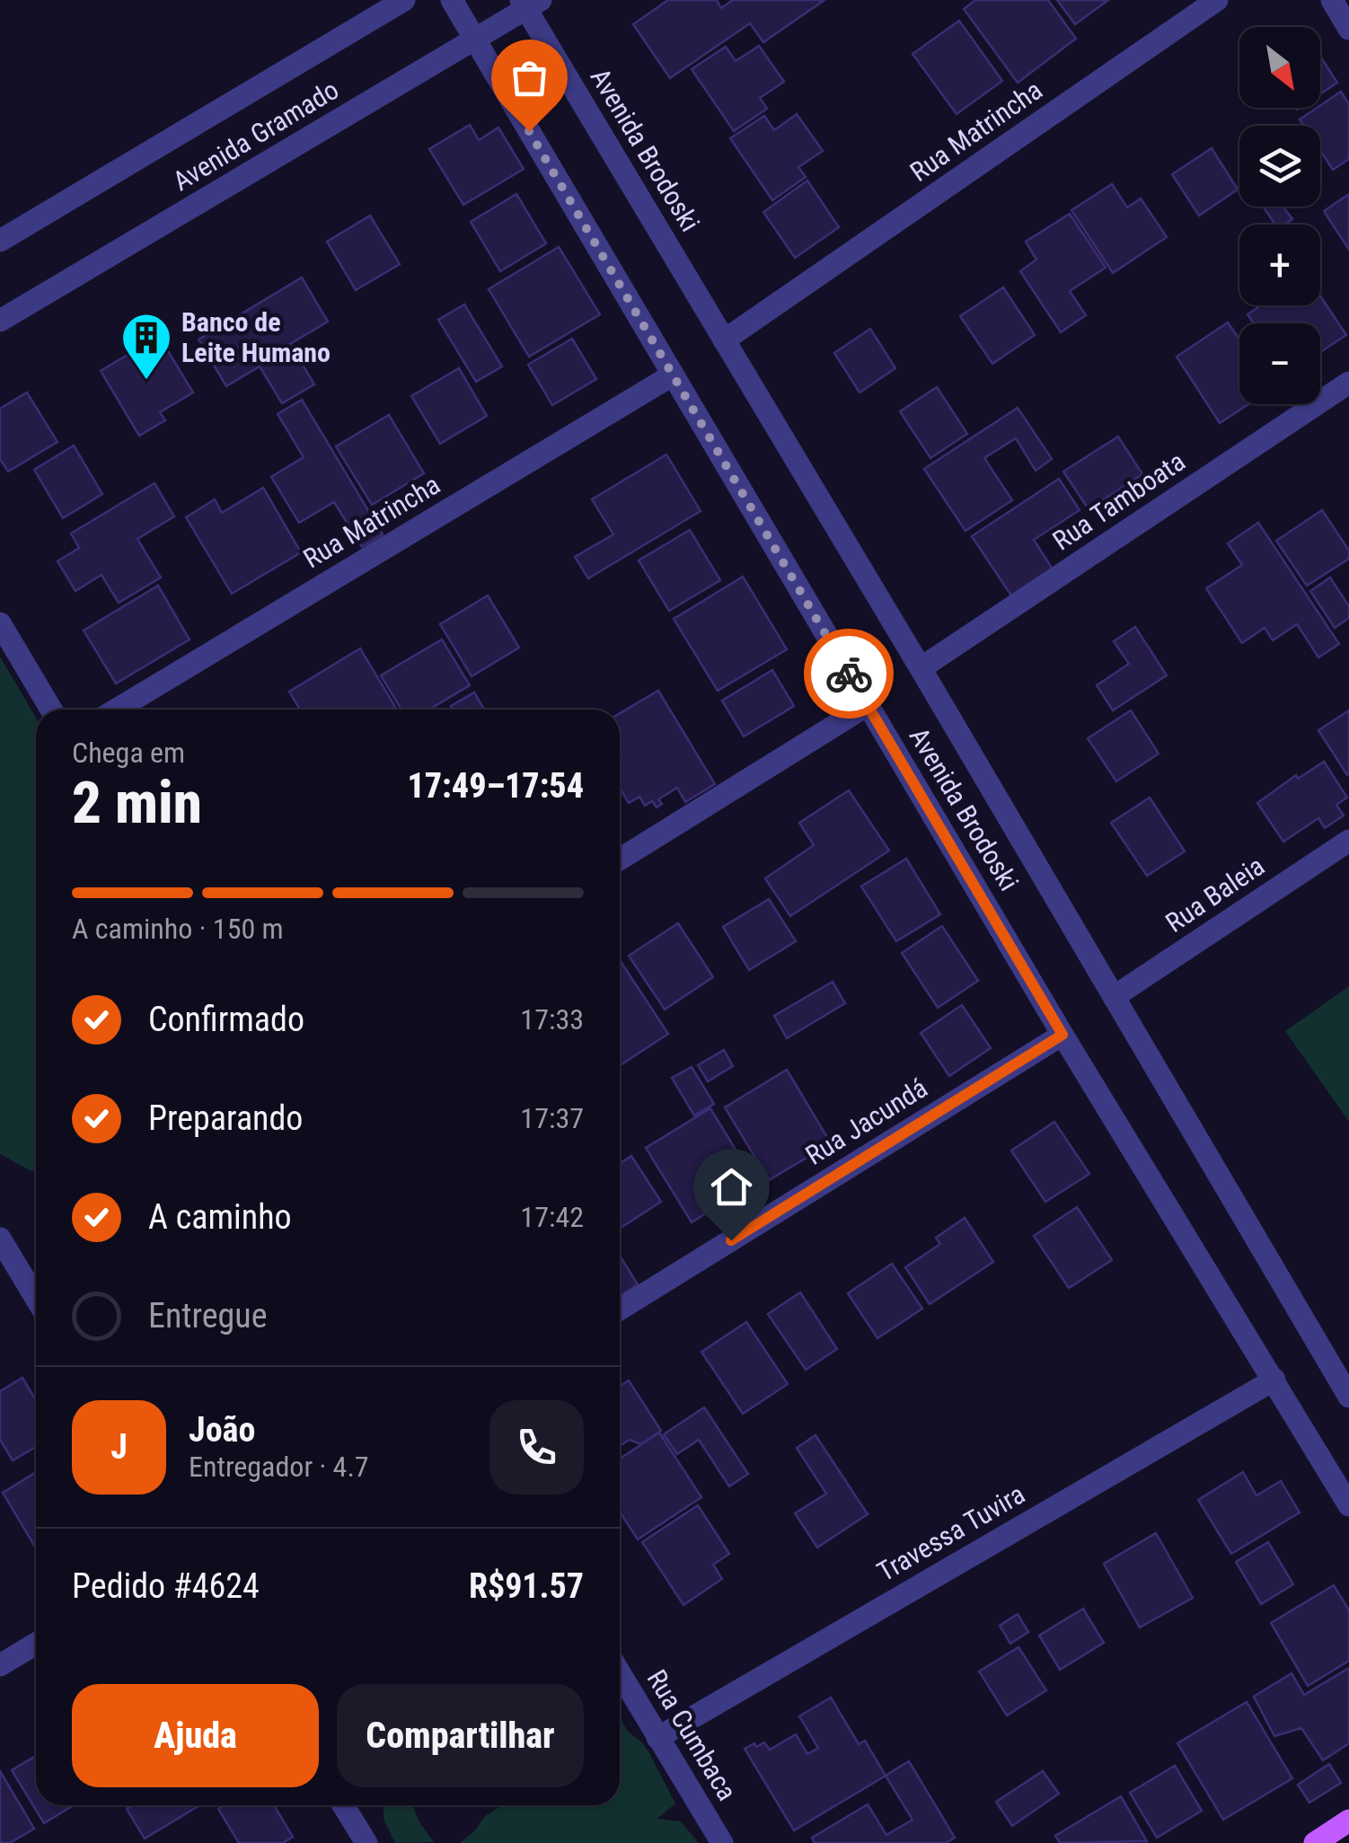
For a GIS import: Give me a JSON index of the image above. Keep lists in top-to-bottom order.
{
  "streets": {
    "street": [
      "Rua Matrincha",
      "Avenida Gramado",
      "Avenida Brodoski",
      "Rua Tamboata",
      "Rua Baleia",
      "Rua Jacundá",
      "Travessa Tuvira",
      "Rua Cumbaca"
    ]
  },
  "crossings": [
    ["Rua Matrincha", "Avenida Brodoski"],
    ["Avenida Gramado", "Avenida Brodoski"],
    ["Avenida Brodoski", "Rua Tamboata"],
    ["Avenida Brodoski", "Rua Baleia"],
    ["Avenida Brodoski", "Rua Jacundá"],
    ["Avenida Brodoski", "Travessa Tuvira"],
    ["Travessa Tuvira", "Rua Cumbaca"]
  ],
  "places": {
    "building": ["Banco de Leite Humano"]
  },
  "north": "bottom right",
  "page": {
    "map_buttons": ["+", "−"],
    "heading": ["2 min", "Chega em", "17:49–17:54"],
    "panel": [
      "João",
      "Entregador · 4.7",
      "Pedido #4624",
      "R$91.57"
    ],
    "bar": "A caminho · 150 m",
    "list": [
      ["Confirmado", "17:33"],
      ["Preparando", "17:37"],
      ["A caminho", "17:42"],
      "Entregue"
    ],
    "round": "J",
    "buttons": ["Ajuda", "Compartilhar"]
  }
}
